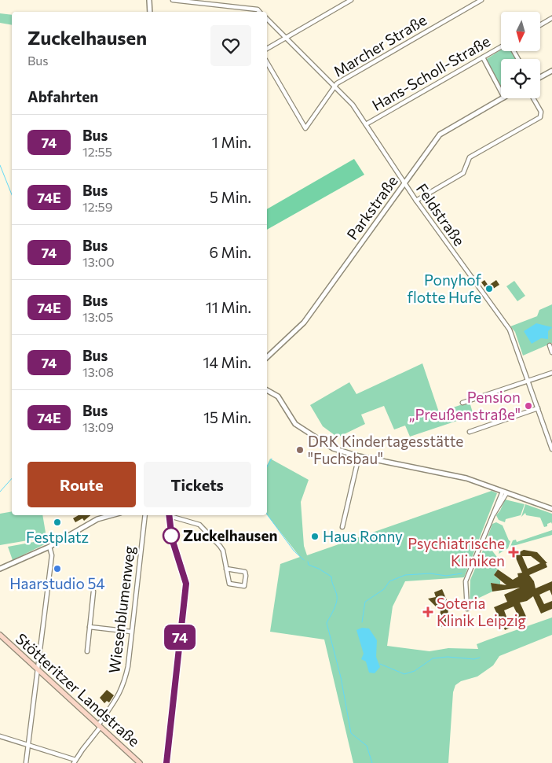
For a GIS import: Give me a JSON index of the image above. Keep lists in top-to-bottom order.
{
  "streets": {
    "main road": ["Stötteritzer Landstraße"],
    "street": [
      "Marcher Straße",
      "Hans-Scholl-Straße",
      "Parkstraße",
      "Feldstraße",
      "Wiesenblumenweg"
    ]
  },
  "crossings": [
    ["Marcher Straße", "Feldstraße"],
    ["Hans-Scholl-Straße", "Feldstraße"],
    ["Parkstraße", "Feldstraße"],
    ["Wiesenblumenweg", "Stötteritzer Landstraße"]
  ],
  "places": {
    "other": [
      "Ponyhof flotte Hufe",
      "Pension „Preußenstraße\"",
      "DRK Kindertagesstätte \"Fuchsbau\"",
      "Festplatz",
      "Zuckelhausen",
      "Haus Ronny",
      "Haarstudio 54"
    ],
    "health": ["Psychiatrische Kliniken", "Soteria Klinik Leipzig"]
  },
  "lines": ["bus line 74"],
  "north": "bottom",
  "page": {
    "on_map": "74",
    "heading": [
      ["Zuckelhausen", "Bus"],
      "Abfahrten"
    ],
    "list": [
      {
        "mark": "74",
        "name": "Bus",
        "note": "12:55",
        "value": "1 Min."
      },
      {
        "mark": "74E",
        "name": "Bus",
        "note": "12:59",
        "value": "5 Min."
      },
      {
        "mark": "74",
        "name": "Bus",
        "note": "13:00",
        "value": "6 Min."
      },
      {
        "mark": "74E",
        "name": "Bus",
        "note": "13:05",
        "value": "11 Min."
      },
      {
        "mark": "74",
        "name": "Bus",
        "note": "13:08",
        "value": "14 Min."
      },
      {
        "mark": "74E",
        "name": "Bus",
        "note": "13:09",
        "value": "15 Min."
      }
    ],
    "buttons": ["Route", "Tickets"]
  }
}
